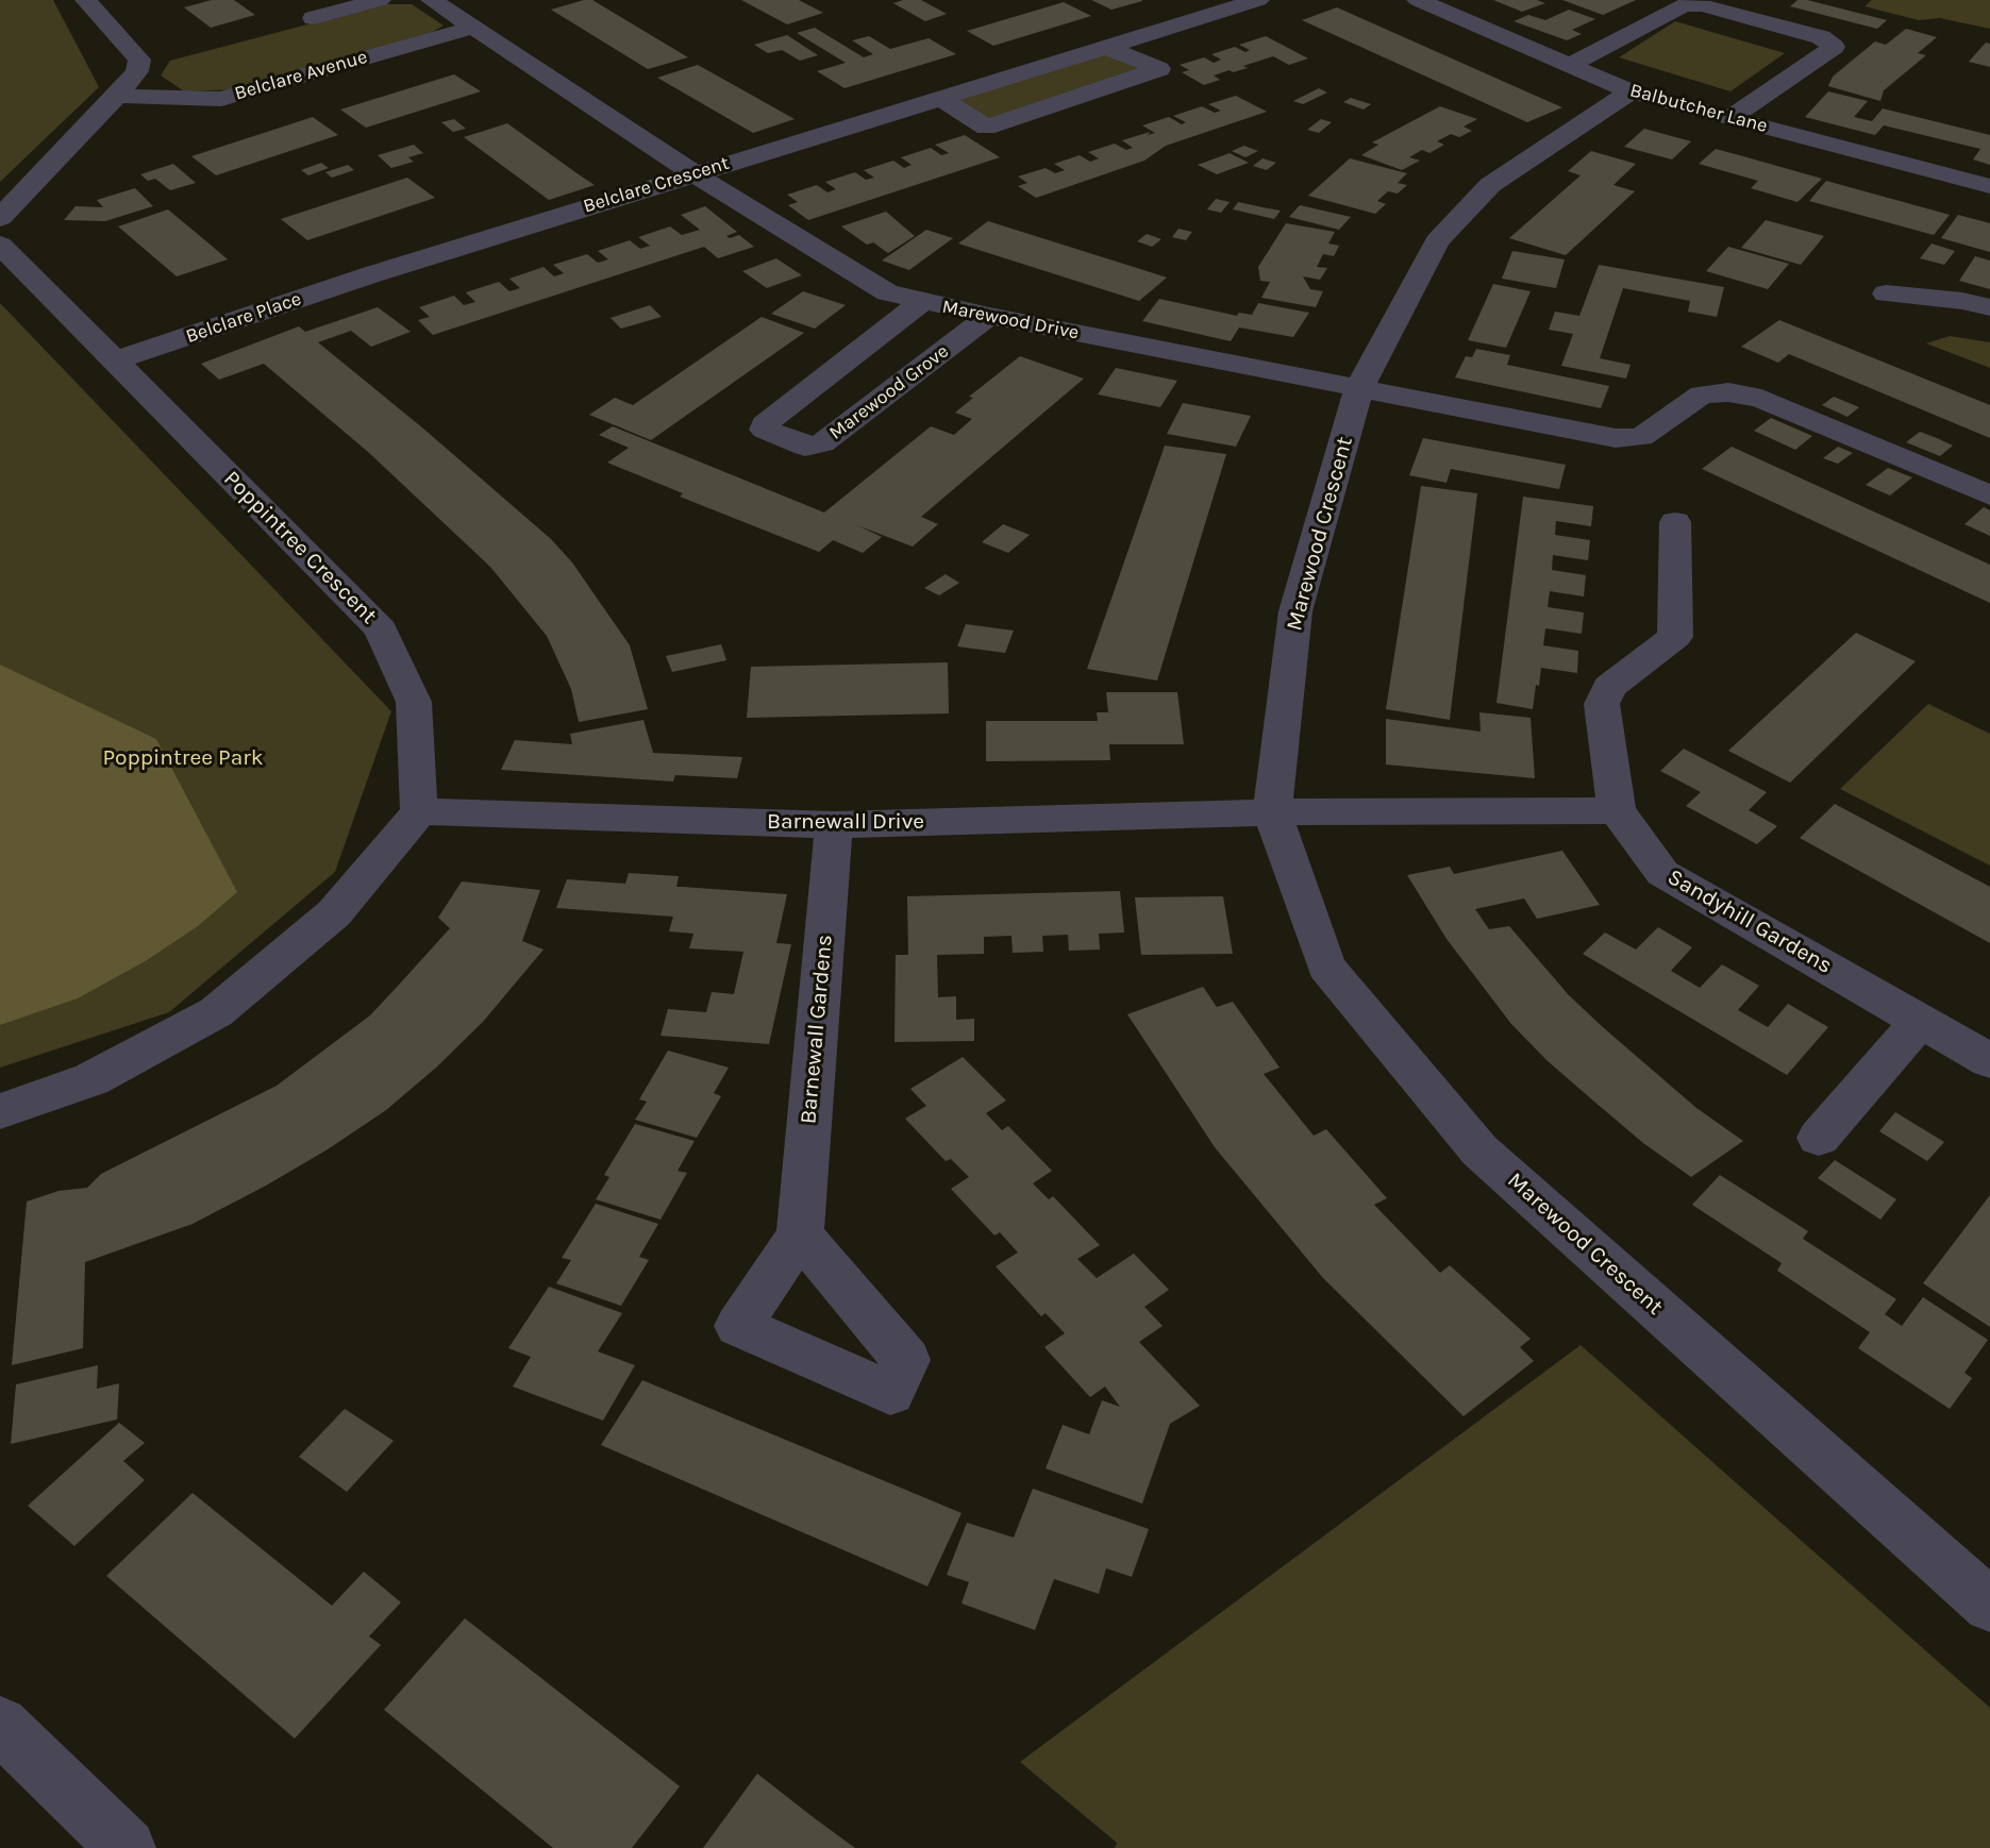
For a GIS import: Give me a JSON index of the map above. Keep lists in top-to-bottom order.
{
  "streets": {
    "street": [
      "Belclare Avenue",
      "Balbutcher Lane",
      "Belclare Crescent",
      "Belclare Place",
      "Marewood Drive",
      "Marewood Grove",
      "Marewood Crescent",
      "Poppintree Crescent",
      "Barnewall Drive",
      "Sandyhill Gardens",
      "Barnewall Gardens"
    ]
  },
  "crossings": [
    ["Balbutcher Lane", "Marewood Crescent"],
    ["Belclare Crescent", "Belclare Place"],
    ["Belclare Crescent", "Marewood Drive"],
    ["Belclare Place", "Poppintree Crescent"],
    ["Marewood Drive", "Marewood Grove"],
    ["Marewood Drive", "Marewood Crescent"],
    ["Marewood Crescent", "Barnewall Drive"],
    ["Poppintree Crescent", "Barnewall Drive"],
    ["Barnewall Drive", "Barnewall Gardens"]
  ],
  "parks": ["Poppintree Park"]
}
